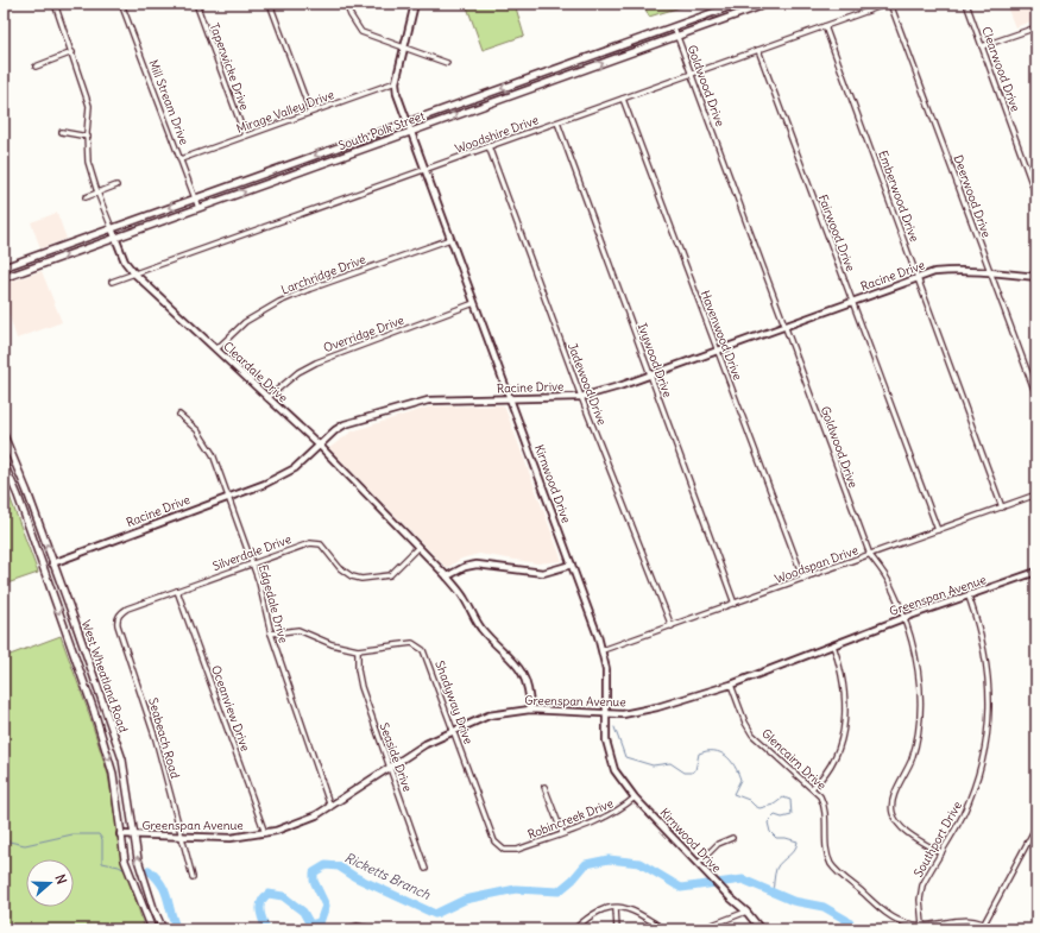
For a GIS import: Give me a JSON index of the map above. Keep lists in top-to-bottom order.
{
  "streets": {
    "main road": ["South Polk Street", "Racine Drive", "West Wheatland Road"],
    "street": [
      "Taperwicke Drive",
      "Clearwood Drive",
      "Goldwood Drive",
      "Mill Stream Drive",
      "Mirage Valley Drive",
      "Woodshire Drive",
      "Emberwood Drive",
      "Deerwood Drive",
      "Fairwood Drive",
      "Larchridge Drive",
      "Overridge Drive",
      "Havenwood Drive",
      "Ivywood Drive",
      "Cleardale Drive",
      "Jadewood Drive",
      "Kirnwood Drive",
      "Silverdale Drive",
      "Woodspan Drive",
      "Greenspan Avenue",
      "Edgedale Drive",
      "Shadyway Drive",
      "Oceanview Drive",
      "Seabeach Road",
      "Seaside Drive",
      "Glencairn Drive",
      "Robincreek Drive",
      "Southport Drive"
    ]
  },
  "crossings": [
    ["Taperwicke Drive", "Mirage Valley Drive"],
    ["Goldwood Drive", "South Polk Street"],
    ["Goldwood Drive", "Woodshire Drive"],
    ["Goldwood Drive", "Racine Drive"],
    ["Goldwood Drive", "Woodspan Drive"],
    ["Goldwood Drive", "Greenspan Avenue"],
    ["Goldwood Drive", "Southport Drive"],
    ["Mill Stream Drive", "Mirage Valley Drive"],
    ["Mill Stream Drive", "South Polk Street"],
    ["Mirage Valley Drive", "Kirnwood Drive"],
    ["South Polk Street", "Cleardale Drive"],
    ["South Polk Street", "Kirnwood Drive"],
    ["Woodshire Drive", "Emberwood Drive"],
    ["Woodshire Drive", "Deerwood Drive"],
    ["Woodshire Drive", "Fairwood Drive"],
    ["Woodshire Drive", "Havenwood Drive"],
    ["Woodshire Drive", "Ivywood Drive"],
    ["Woodshire Drive", "Cleardale Drive"],
    ["Woodshire Drive", "Jadewood Drive"],
    ["Woodshire Drive", "Kirnwood Drive"],
    ["Emberwood Drive", "Racine Drive"],
    ["Emberwood Drive", "Woodspan Drive"],
    ["Deerwood Drive", "Racine Drive"],
    ["Fairwood Drive", "Racine Drive"],
    ["Fairwood Drive", "Woodspan Drive"],
    ["Larchridge Drive", "Cleardale Drive"],
    ["Larchridge Drive", "Kirnwood Drive"],
    ["Racine Drive", "Havenwood Drive"],
    ["Racine Drive", "Ivywood Drive"],
    ["Racine Drive", "Cleardale Drive"],
    ["Racine Drive", "Jadewood Drive"],
    ["Racine Drive", "Kirnwood Drive"],
    ["Racine Drive", "Edgedale Drive"],
    ["Racine Drive", "West Wheatland Road"],
    ["Overridge Drive", "Cleardale Drive"],
    ["Overridge Drive", "Kirnwood Drive"],
    ["Havenwood Drive", "Woodspan Drive"],
    ["Ivywood Drive", "Woodspan Drive"],
    ["Cleardale Drive", "Silverdale Drive"],
    ["Cleardale Drive", "Greenspan Avenue"],
    ["Jadewood Drive", "Woodspan Drive"],
    ["Kirnwood Drive", "Woodspan Drive"],
    ["Kirnwood Drive", "Greenspan Avenue"],
    ["Kirnwood Drive", "Robincreek Drive"],
    ["Silverdale Drive", "Edgedale Drive"],
    ["Silverdale Drive", "Oceanview Drive"],
    ["Silverdale Drive", "Seabeach Road"],
    ["Greenspan Avenue", "Edgedale Drive"],
    ["Greenspan Avenue", "West Wheatland Road"],
    ["Greenspan Avenue", "Shadyway Drive"],
    ["Greenspan Avenue", "Oceanview Drive"],
    ["Greenspan Avenue", "Seabeach Road"],
    ["Greenspan Avenue", "Seaside Drive"],
    ["Greenspan Avenue", "Glencairn Drive"],
    ["Greenspan Avenue", "Southport Drive"],
    ["Edgedale Drive", "Shadyway Drive"],
    ["Shadyway Drive", "Seaside Drive"],
    ["Shadyway Drive", "Robincreek Drive"],
    ["Glencairn Drive", "Southport Drive"]
  ],
  "water": ["Ricketts Branch"],
  "north": "right"
}
